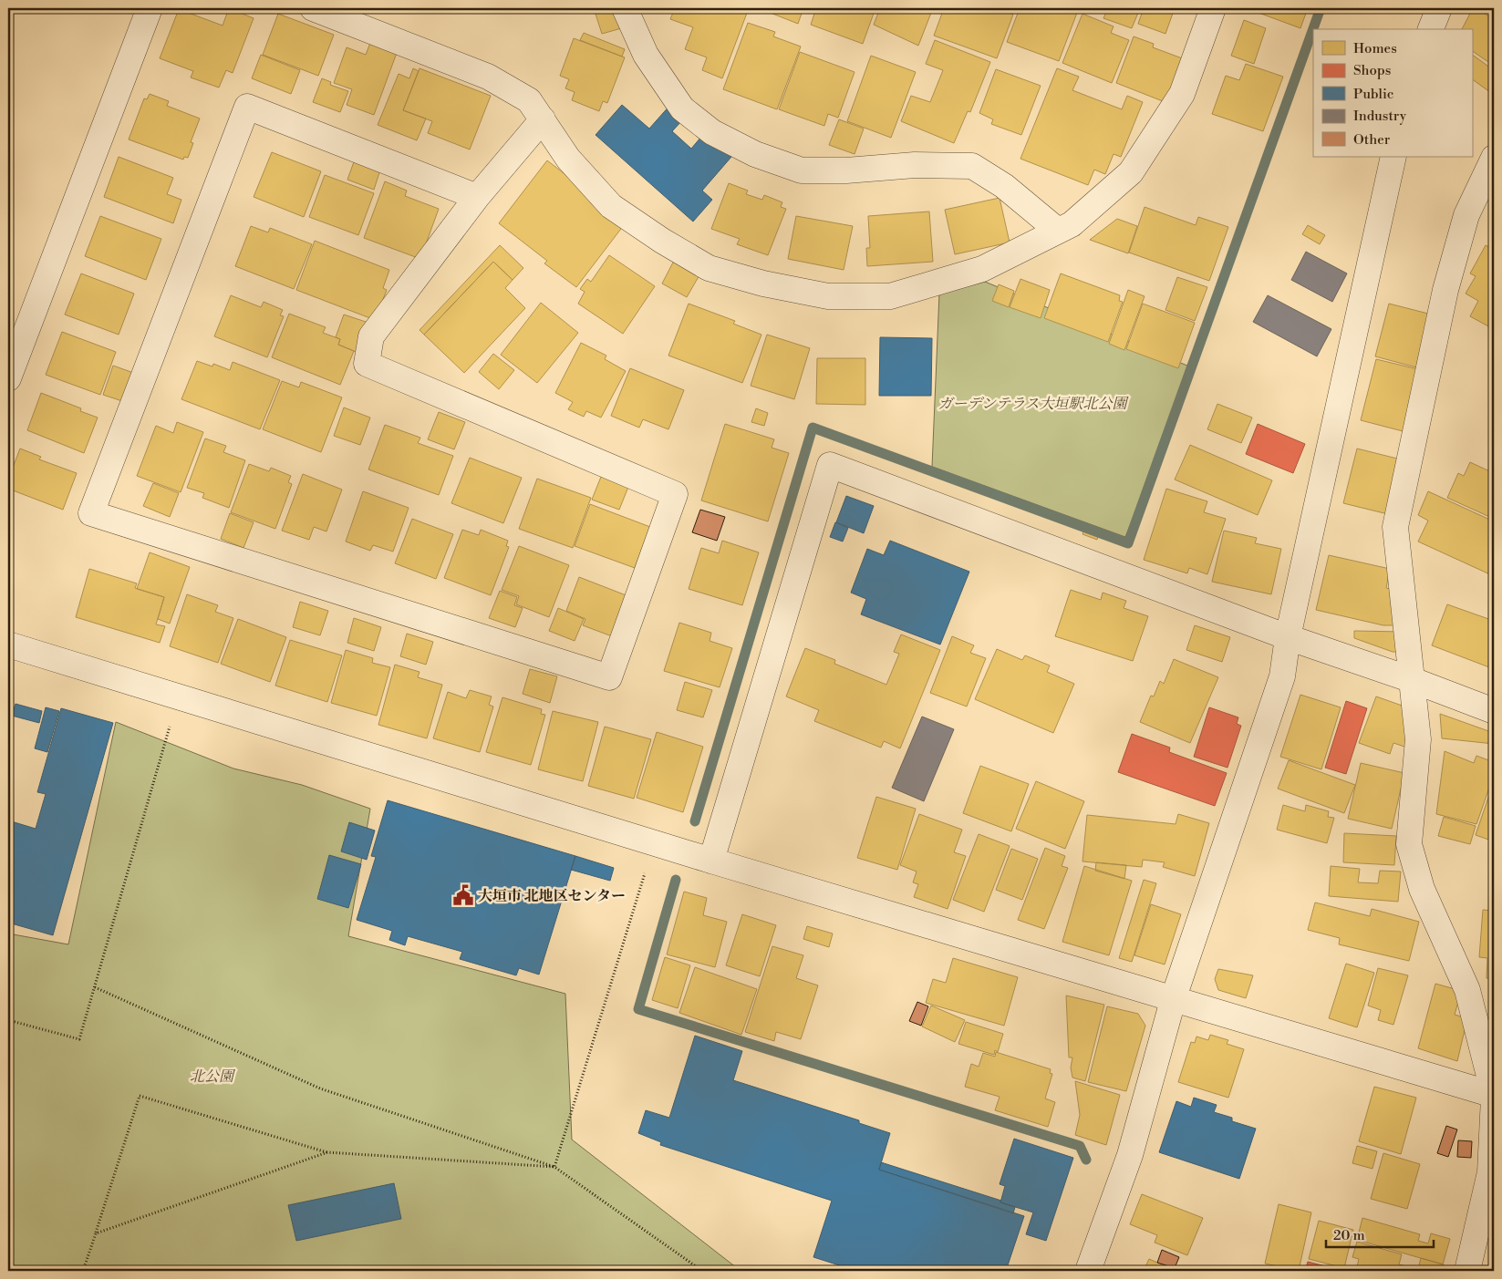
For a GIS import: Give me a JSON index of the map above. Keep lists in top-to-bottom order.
{
  "parks": ["ガーデンテラス大垣駅北公園", "北公園"],
  "places": {
    "public building": ["大垣市 北地区センター"]
  },
  "legend": [
    "Homes",
    "Shops",
    "Public",
    "Industry",
    "Other"
  ],
  "scale_bar": "20 m"
}
